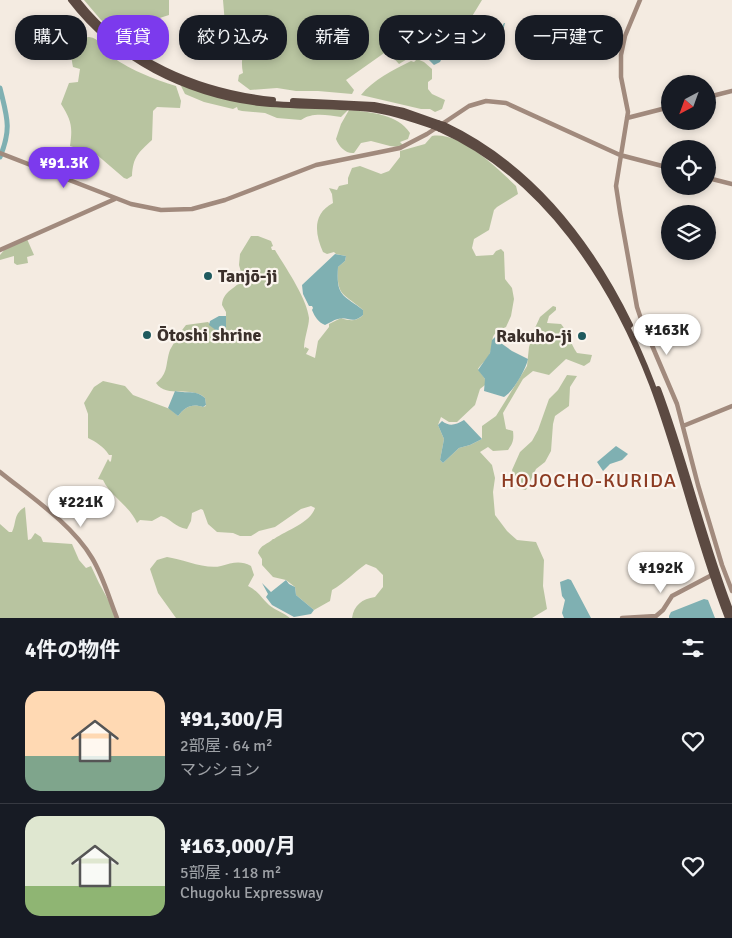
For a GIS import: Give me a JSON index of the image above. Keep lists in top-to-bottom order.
{
  "districts": ["HOJOCHO-KURIDA"],
  "places": ["Tanjō-ji", "Ōtoshi shrine", "Rakuho-ji"],
  "north": "bottom left",
  "page": {
    "chip": [
      "購入",
      "賃貸",
      "絞り込み",
      "新着",
      "マンション",
      "一戸建て"
    ],
    "price": [
      "¥91.3K",
      "¥163K",
      "¥221K",
      "¥192K"
    ],
    "heading": "4件の物件",
    "list": [
      {
        "name": "¥91,300/月",
        "note": "2部屋 · 64 m² · マンション"
      },
      {
        "name": "¥163,000/月",
        "note": "5部屋 · 118 m² · Chugoku Expressway"
      }
    ]
  }
}
